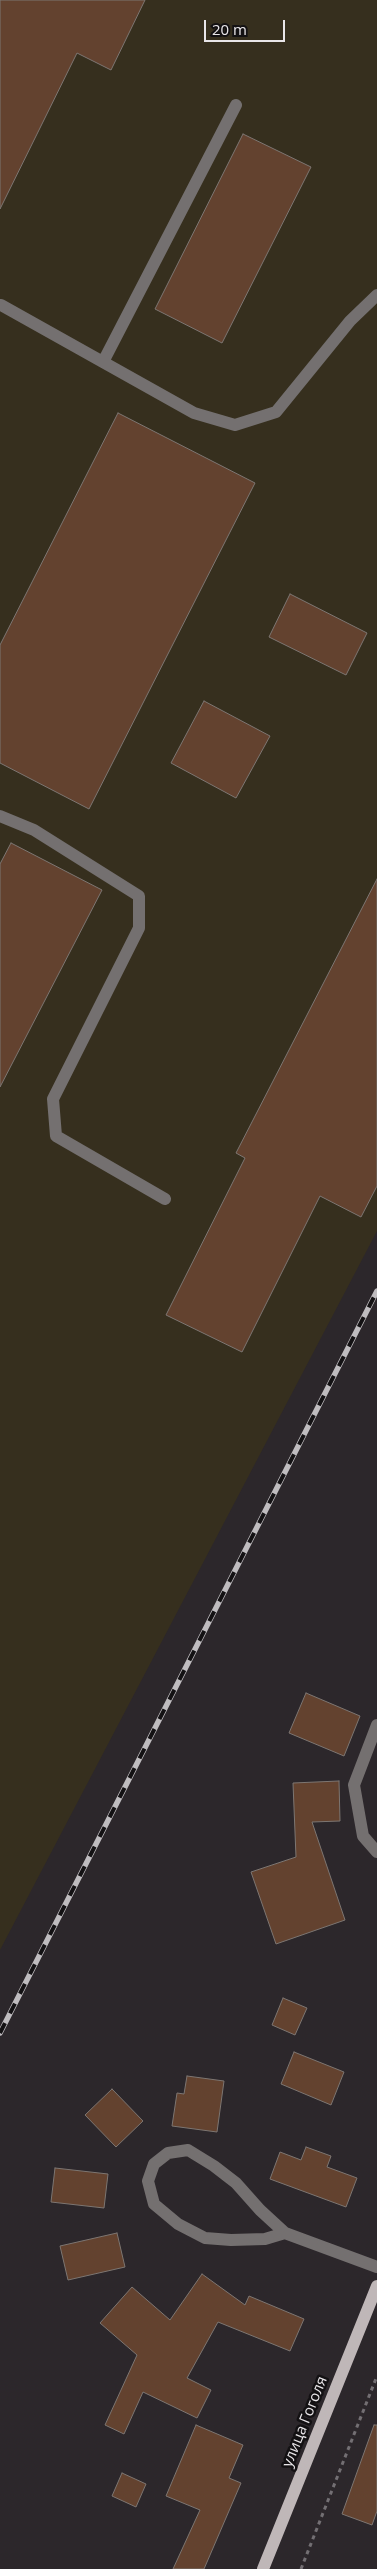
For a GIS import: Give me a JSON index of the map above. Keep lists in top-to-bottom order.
{
  "streets": {
    "main road": ["улица Гоголя"]
  },
  "scale_bar": "20 m"
}
